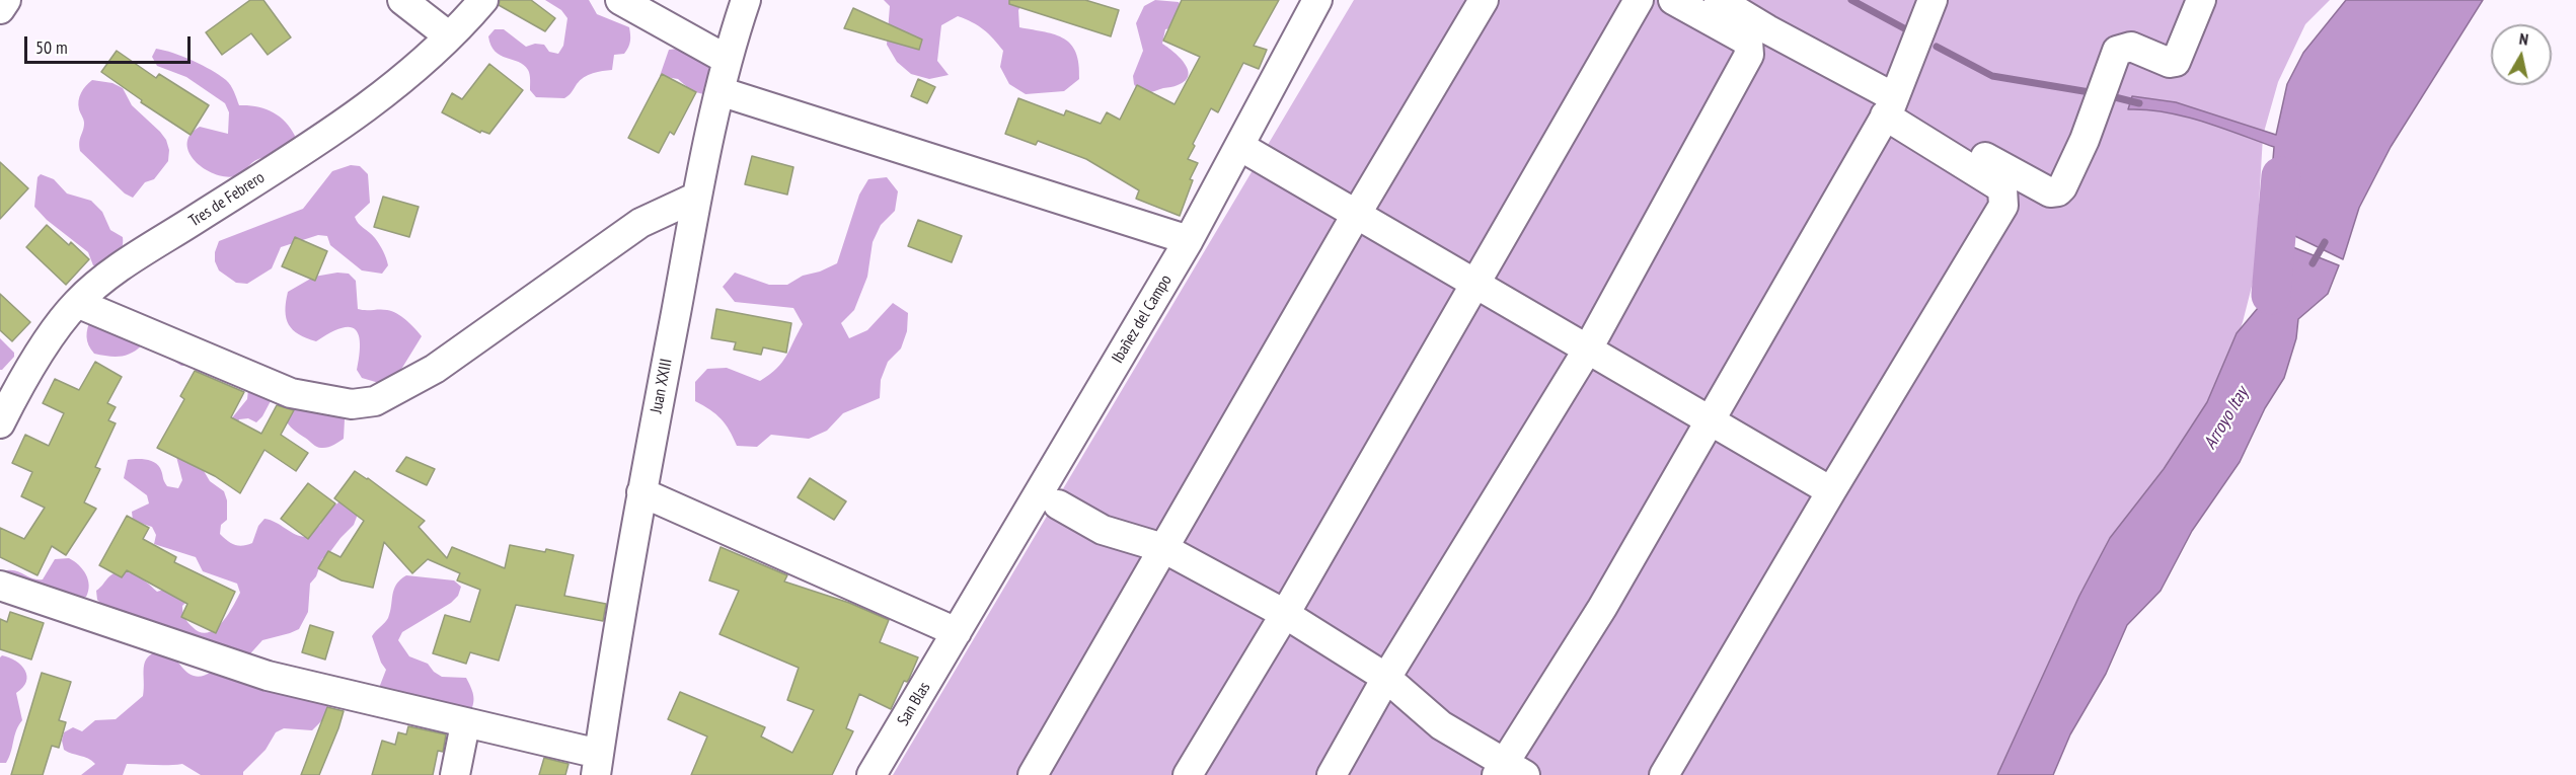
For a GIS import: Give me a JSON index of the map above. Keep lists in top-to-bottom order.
{
  "streets": {
    "street": [
      "Tres de Febrero",
      "Ibañez del Campo",
      "Juan XXIII",
      "San Blas"
    ]
  },
  "crossings": [
    ["Ibañez del Campo", "San Blas"]
  ],
  "water": ["Arroyo Itay"],
  "scale_bar": "50 m",
  "north": "top"
}
